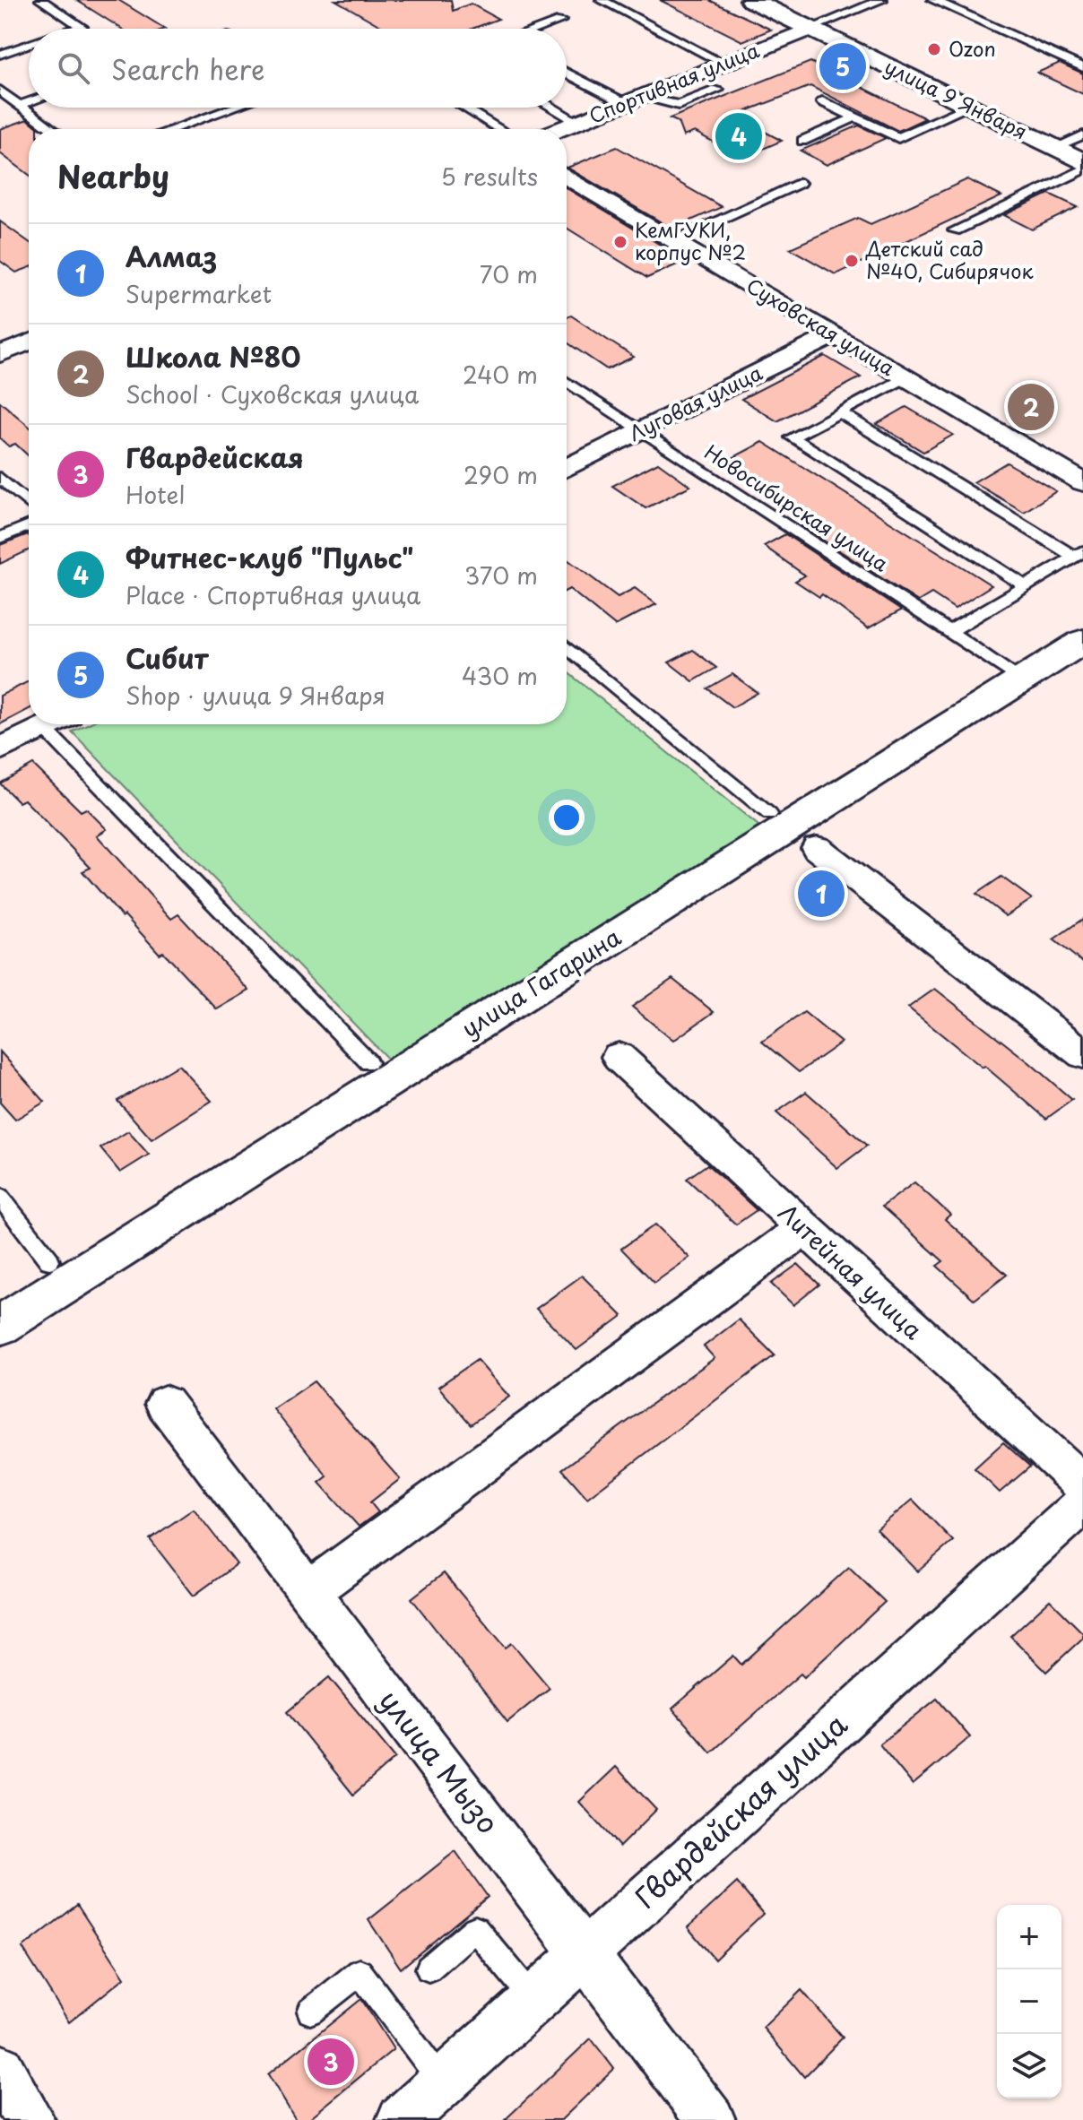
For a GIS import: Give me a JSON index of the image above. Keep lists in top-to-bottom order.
{
  "streets": {
    "street": [
      "Спортивная улица",
      "улица 9 Января",
      "Суховская улица",
      "Луговая улица",
      "улица Гагарина",
      "Литейная улица",
      "улица Мызо",
      "Гвардейская улица"
    ],
    "lane": ["Новосибирская улица"]
  },
  "crossings": [
    ["Спортивная улица", "улица 9 Января"],
    ["Суховская улица", "Луговая улица"],
    ["Луговая улица", "Новосибирская улица"],
    ["улица Мызо", "Гвардейская улица"]
  ],
  "places": ["Ozon", "КемГУКИ, корпус №2", "Детский сад №40, Сибирячок"],
  "page": {
    "search": "Search here",
    "pins": [
      "5",
      "4",
      "2",
      "1",
      "3"
    ],
    "heading": ["Nearby", "5 results"],
    "list": [
      {
        "mark": "1",
        "name": "Алмаз",
        "note": "Supermarket",
        "value": "70 m"
      },
      {
        "mark": "2",
        "name": "Школа №80",
        "note": "School · Суховская улица",
        "value": "240 m"
      },
      {
        "mark": "3",
        "name": "Гвардейская",
        "note": "Hotel",
        "value": "290 m"
      },
      {
        "mark": "4",
        "name": "Фитнес-клуб \"Пульс\"",
        "note": "Place · Спортивная улица",
        "value": "370 m"
      },
      {
        "mark": "5",
        "name": "Сибит",
        "note": "Shop · улица 9 Января",
        "value": "430 m"
      }
    ],
    "map_buttons": ["+", "−"]
  }
}
